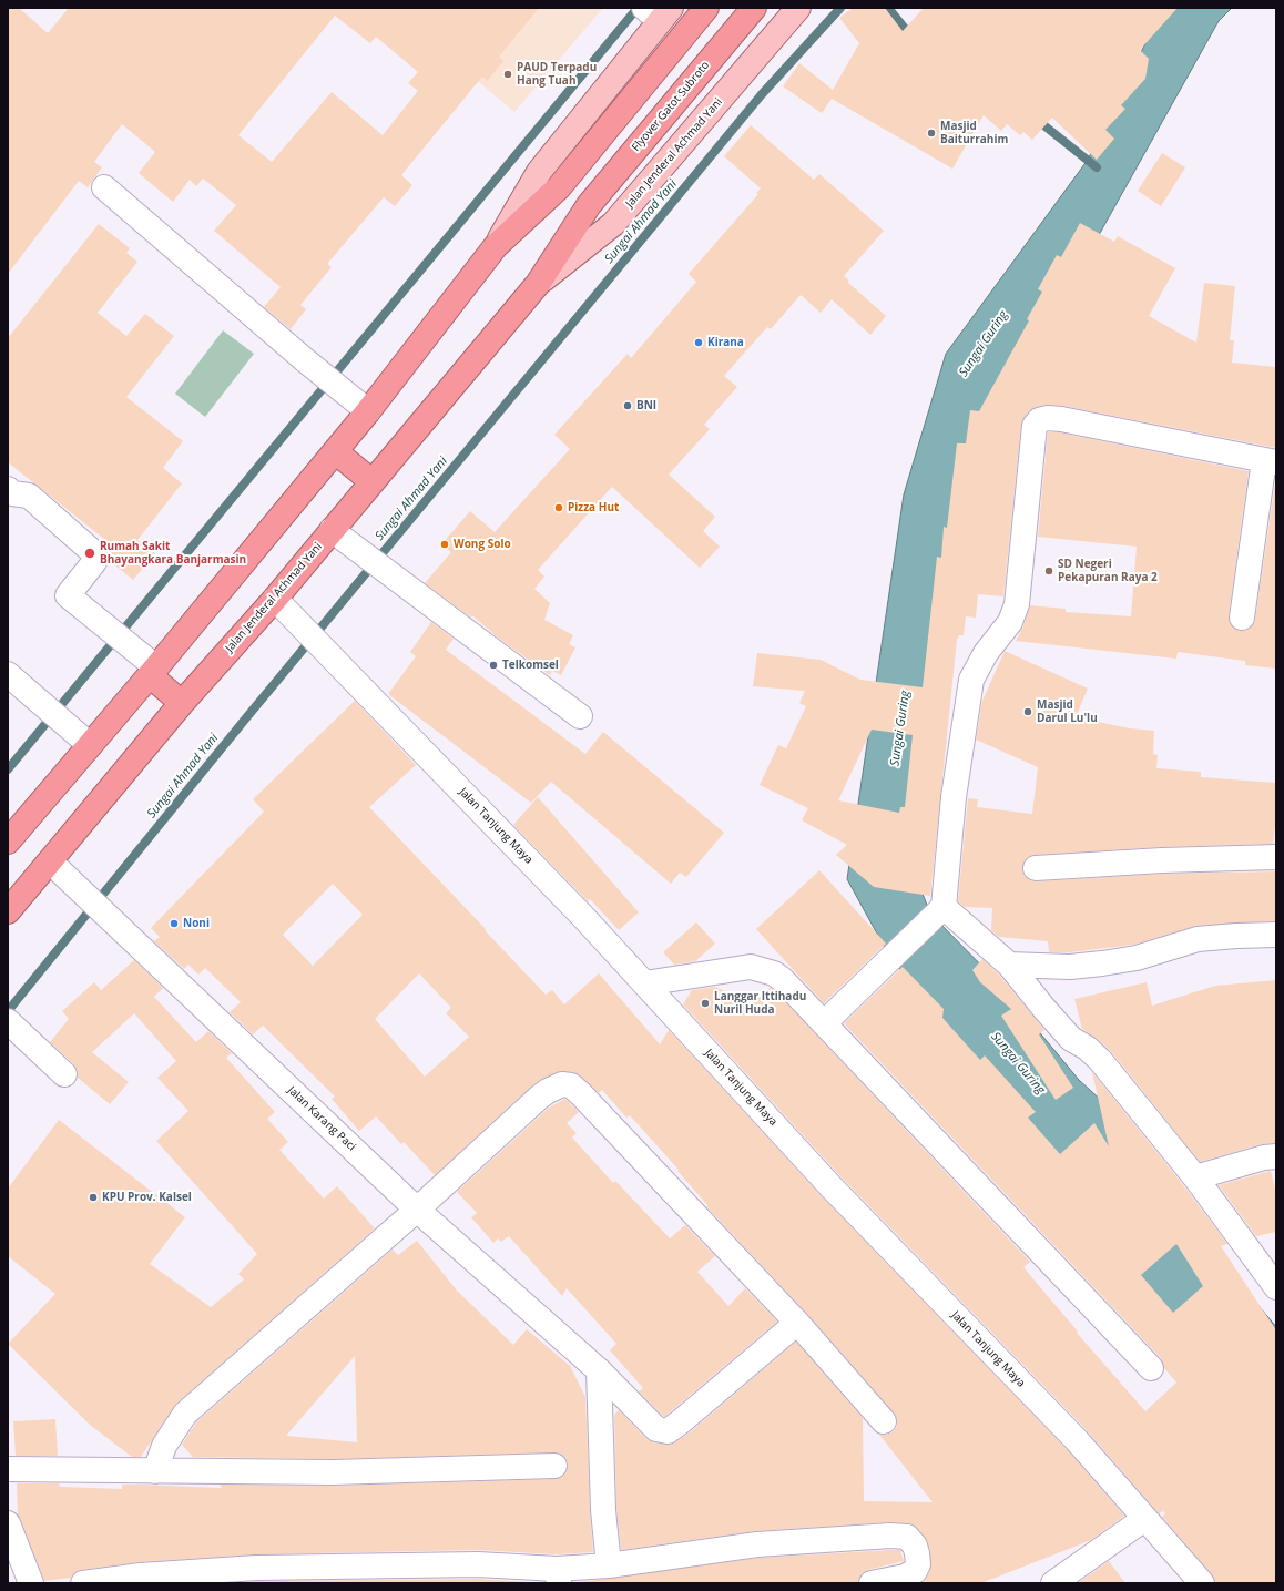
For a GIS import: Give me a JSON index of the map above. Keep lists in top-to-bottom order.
{
  "streets": {
    "highway": ["Flyover Gatot Subroto", "Jalan Jenderal Achmad Yani"],
    "street": ["Jalan Tanjung Maya", "Jalan Karang Paci"]
  },
  "crossings": [
    ["Flyover Gatot Subroto", "Jalan Jenderal Achmad Yani"],
    ["Jalan Jenderal Achmad Yani", "Jalan Tanjung Maya"],
    ["Jalan Jenderal Achmad Yani", "Jalan Karang Paci"]
  ],
  "water": ["Sungai Ahmad Yani", "Sungai Guring"],
  "places": [
    "PAUD Terpadu Hang Tuah",
    "Masjid Baiturrahim",
    "Kirana",
    "BNI",
    "Pizza Hut",
    "Wong Solo",
    "Rumah Sakit Bhayangkara Banjarmasin",
    "SD Negeri Pekapuran Raya 2",
    "Telkomsel",
    "Masjid Darul Lu'lu",
    "Noni",
    "Langgar Ittihadu Nuril Huda",
    "KPU Prov. Kalsel"
  ]
}
